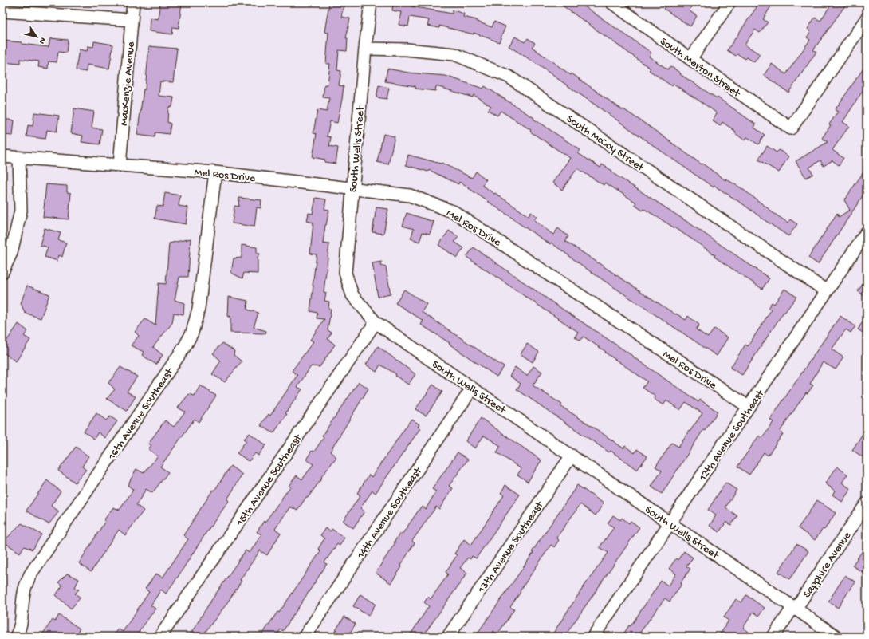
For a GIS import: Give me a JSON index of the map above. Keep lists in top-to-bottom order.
{
  "streets": {
    "street": [
      "South Merton Street",
      "MacKenzie Avenue",
      "South McCoy Street",
      "South Wells Street",
      "Mel Ros Drive",
      "16th Avenue Southeast",
      "12th Avenue Southeast",
      "15th Avenue Southeast",
      "14th Avenue Southeast",
      "13th Avenue Southeast",
      "Sapphire Avenue"
    ]
  },
  "crossings": [
    ["MacKenzie Avenue", "Mel Ros Drive"],
    ["South McCoy Street", "South Wells Street"],
    ["South McCoy Street", "12th Avenue Southeast"],
    ["South Wells Street", "Mel Ros Drive"],
    ["South Wells Street", "12th Avenue Southeast"],
    ["South Wells Street", "15th Avenue Southeast"],
    ["South Wells Street", "14th Avenue Southeast"],
    ["South Wells Street", "13th Avenue Southeast"],
    ["South Wells Street", "Sapphire Avenue"],
    ["Mel Ros Drive", "16th Avenue Southeast"],
    ["Mel Ros Drive", "12th Avenue Southeast"]
  ],
  "north": "bottom right"
}
